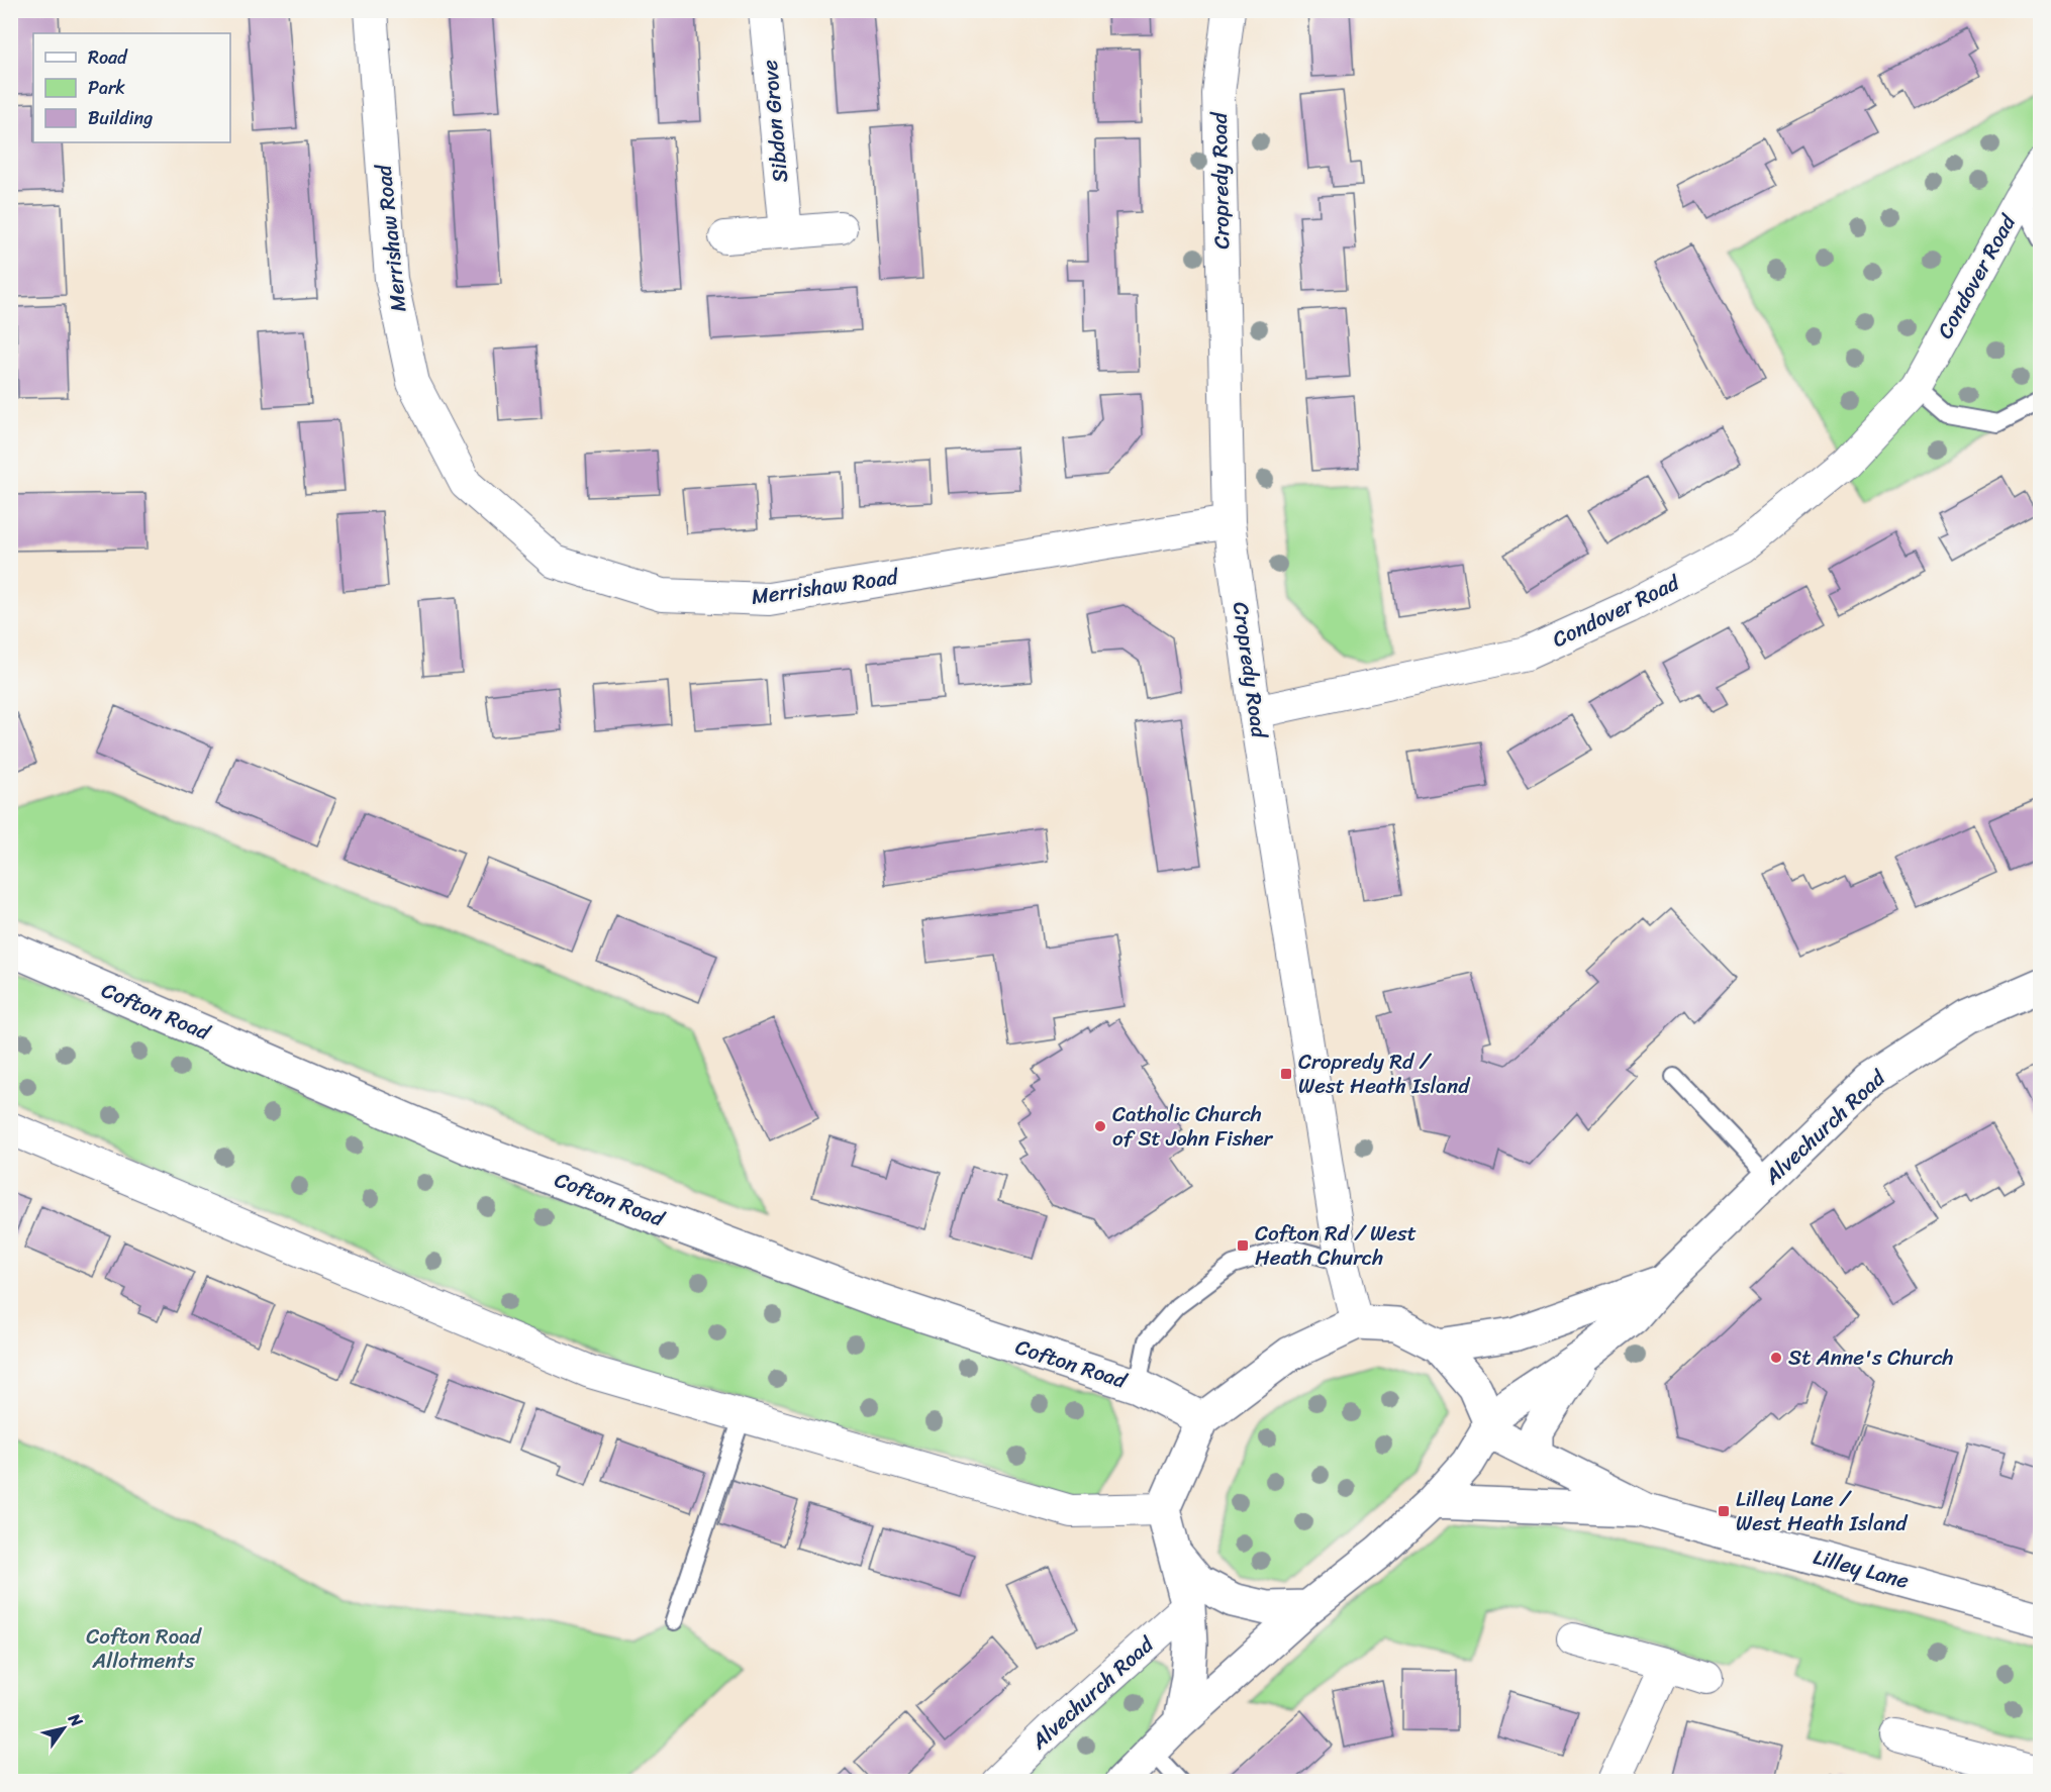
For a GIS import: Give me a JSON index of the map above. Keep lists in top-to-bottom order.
{
  "streets": {
    "street": [
      "Sibdon Grove",
      "Cropredy Road",
      "Merrishaw Road",
      "Condover Road",
      "Cofton Road",
      "Alvechurch Road",
      "Lilley Lane"
    ]
  },
  "crossings": [
    ["Cropredy Road", "Merrishaw Road"],
    ["Cropredy Road", "Condover Road"],
    ["Alvechurch Road", "Lilley Lane"]
  ],
  "parks": ["Cofton Road Allotments"],
  "places": {
    "transit": ["Cropredy Rd / West Heath Island", "Cofton Rd / West Heath Church", "Lilley Lane / West Heath Island"],
    "other": ["Catholic Church of St John Fisher", "St Anne's Church"]
  },
  "legend": ["Road", "Park", "Building"],
  "north": "top right"
}
